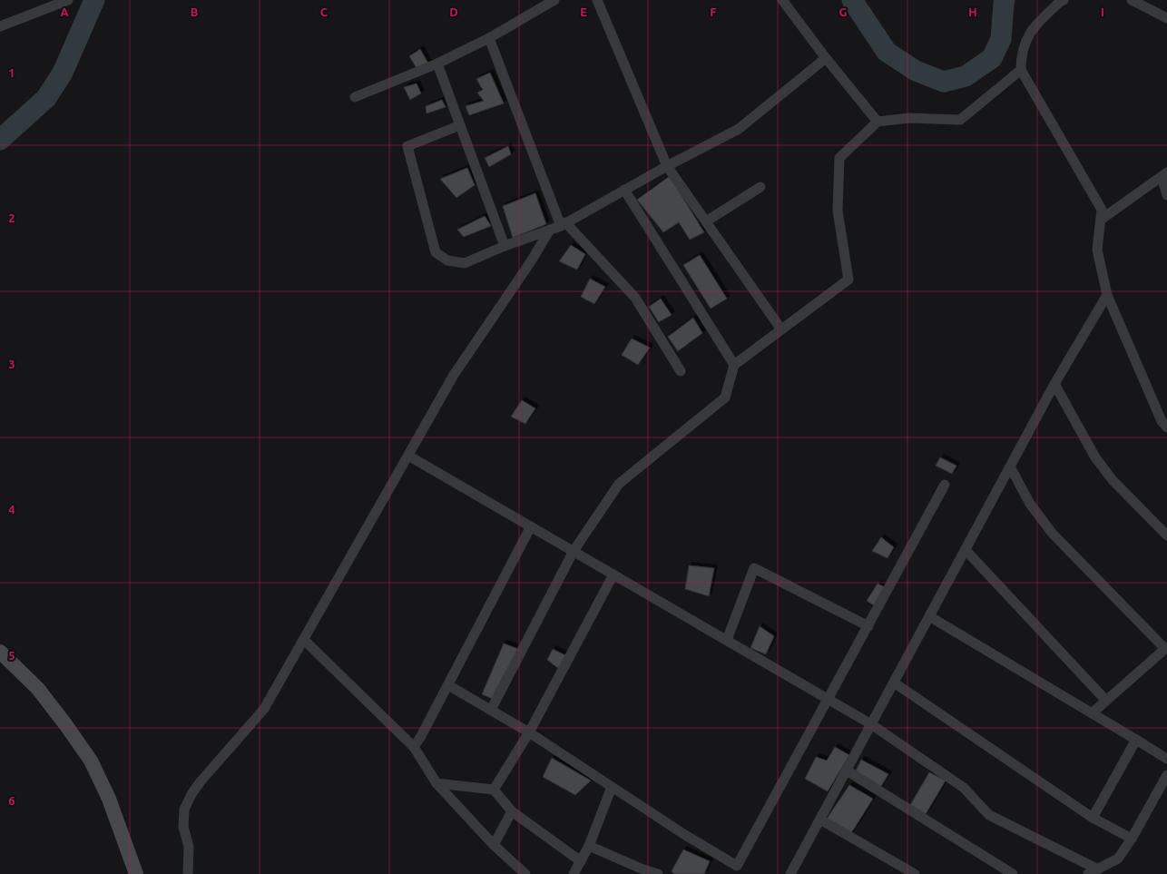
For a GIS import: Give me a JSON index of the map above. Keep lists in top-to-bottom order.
{
  "grid": {
    "columns": [
      "A",
      "B",
      "C",
      "D",
      "E",
      "F",
      "G",
      "H",
      "I"
    ],
    "rows": [
      "1",
      "2",
      "3",
      "4",
      "5",
      "6"
    ]
  }
}
